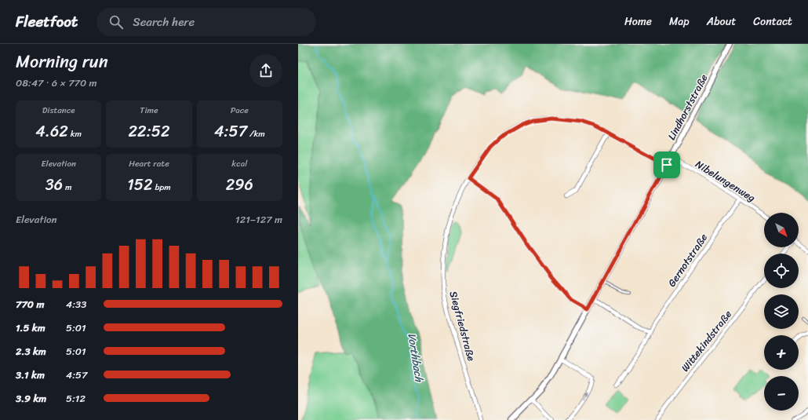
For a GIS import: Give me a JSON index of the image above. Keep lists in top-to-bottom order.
{
  "streets": {
    "street": [
      "Lindhorststraße",
      "Nibelungenweg",
      "Gernotstraße",
      "Siegfriedstraße",
      "Wittekindstraße"
    ]
  },
  "crossings": [
    ["Lindhorststraße", "Nibelungenweg"],
    ["Lindhorststraße", "Siegfriedstraße"],
    ["Nibelungenweg", "Gernotstraße"]
  ],
  "water": ["Vorthbach"],
  "north": "bottom right",
  "page": {
    "header": "Fleetfoot",
    "search": "Search here",
    "nav": [
      "Home",
      "Map",
      "About",
      "Contact"
    ],
    "heading": ["Morning run", "08:47 · 6 × 770 m"],
    "stats": [
      ["Distance", "4.62 km"],
      ["Time", "22:52"],
      ["Pace", "4:57 /km"],
      ["Elevation", "36 m"],
      ["Heart rate", "152 bpm"],
      ["kcal", "296"]
    ],
    "chart": ["Elevation", "121–127 m"],
    "map_buttons": ["+", "−"],
    "list": [
      {
        "name": "770 m",
        "note": "4:33"
      },
      {
        "name": "1.5 km",
        "note": "5:01"
      },
      {
        "name": "2.3 km",
        "note": "5:01"
      },
      {
        "name": "3.1 km",
        "note": "4:57"
      },
      {
        "name": "3.9 km",
        "note": "5:12"
      }
    ]
  }
}
